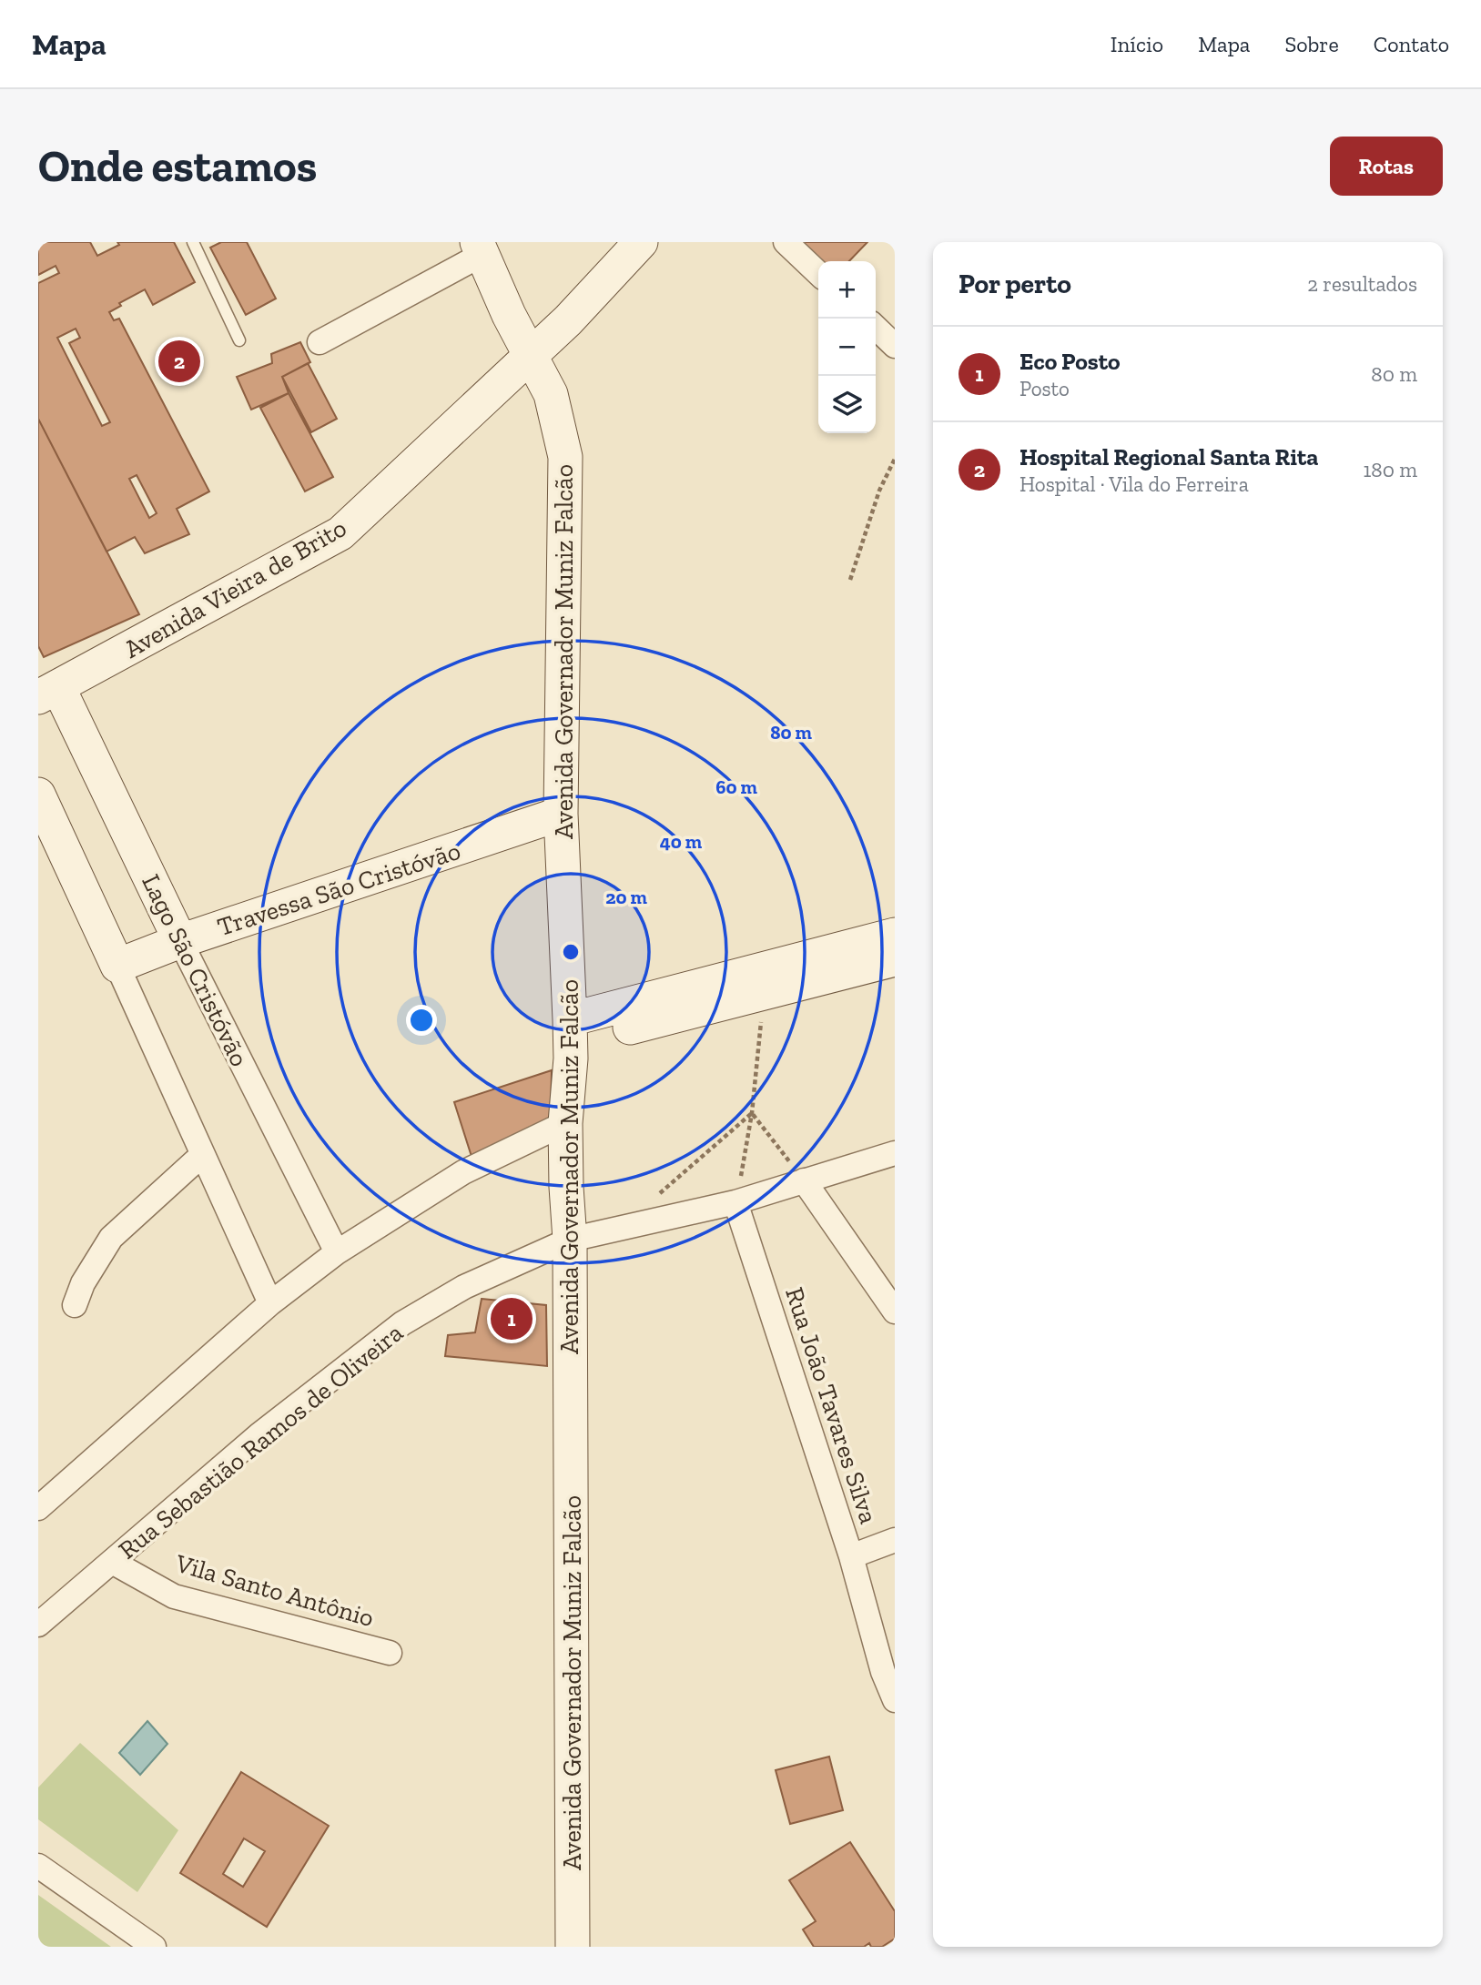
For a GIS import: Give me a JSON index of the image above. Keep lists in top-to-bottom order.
{
  "streets": {
    "main road": [
      "Avenida Vieira de Brito",
      "Avenida Governador Muniz Falcão",
      "Travessa São Cristóvão",
      "Lago São Cristóvão"
    ],
    "street": ["Rua João Tavares Silva", "Rua Sebastião Ramos de Oliveira", "Vila Santo Antônio"]
  },
  "crossings": [
    ["Avenida Vieira de Brito", "Avenida Governador Muniz Falcão"],
    ["Avenida Vieira de Brito", "Lago São Cristóvão"],
    ["Avenida Governador Muniz Falcão", "Travessa São Cristóvão"],
    ["Avenida Governador Muniz Falcão", "Rua Sebastião Ramos de Oliveira"],
    ["Travessa São Cristóvão", "Lago São Cristóvão"],
    ["Rua João Tavares Silva", "Rua Sebastião Ramos de Oliveira"],
    ["Rua Sebastião Ramos de Oliveira", "Vila Santo Antônio"]
  ],
  "page": {
    "header": "Mapa",
    "nav": [
      "Início",
      "Mapa",
      "Sobre",
      "Contato"
    ],
    "buttons": "Rotas",
    "title": "Onde estamos",
    "heading": ["Por perto", "2 resultados"],
    "map_buttons": ["+", "−"],
    "list": [
      {
        "mark": "1",
        "name": "Eco Posto",
        "note": "Posto",
        "value": "80 m"
      },
      {
        "mark": "2",
        "name": "Hospital Regional Santa Rita",
        "note": "Hospital · Vila do Ferreira",
        "value": "180 m"
      }
    ],
    "pins": ["2", "1"]
  },
  "rings": [
    "80 m",
    "60 m",
    "40 m",
    "20 m"
  ]
}
